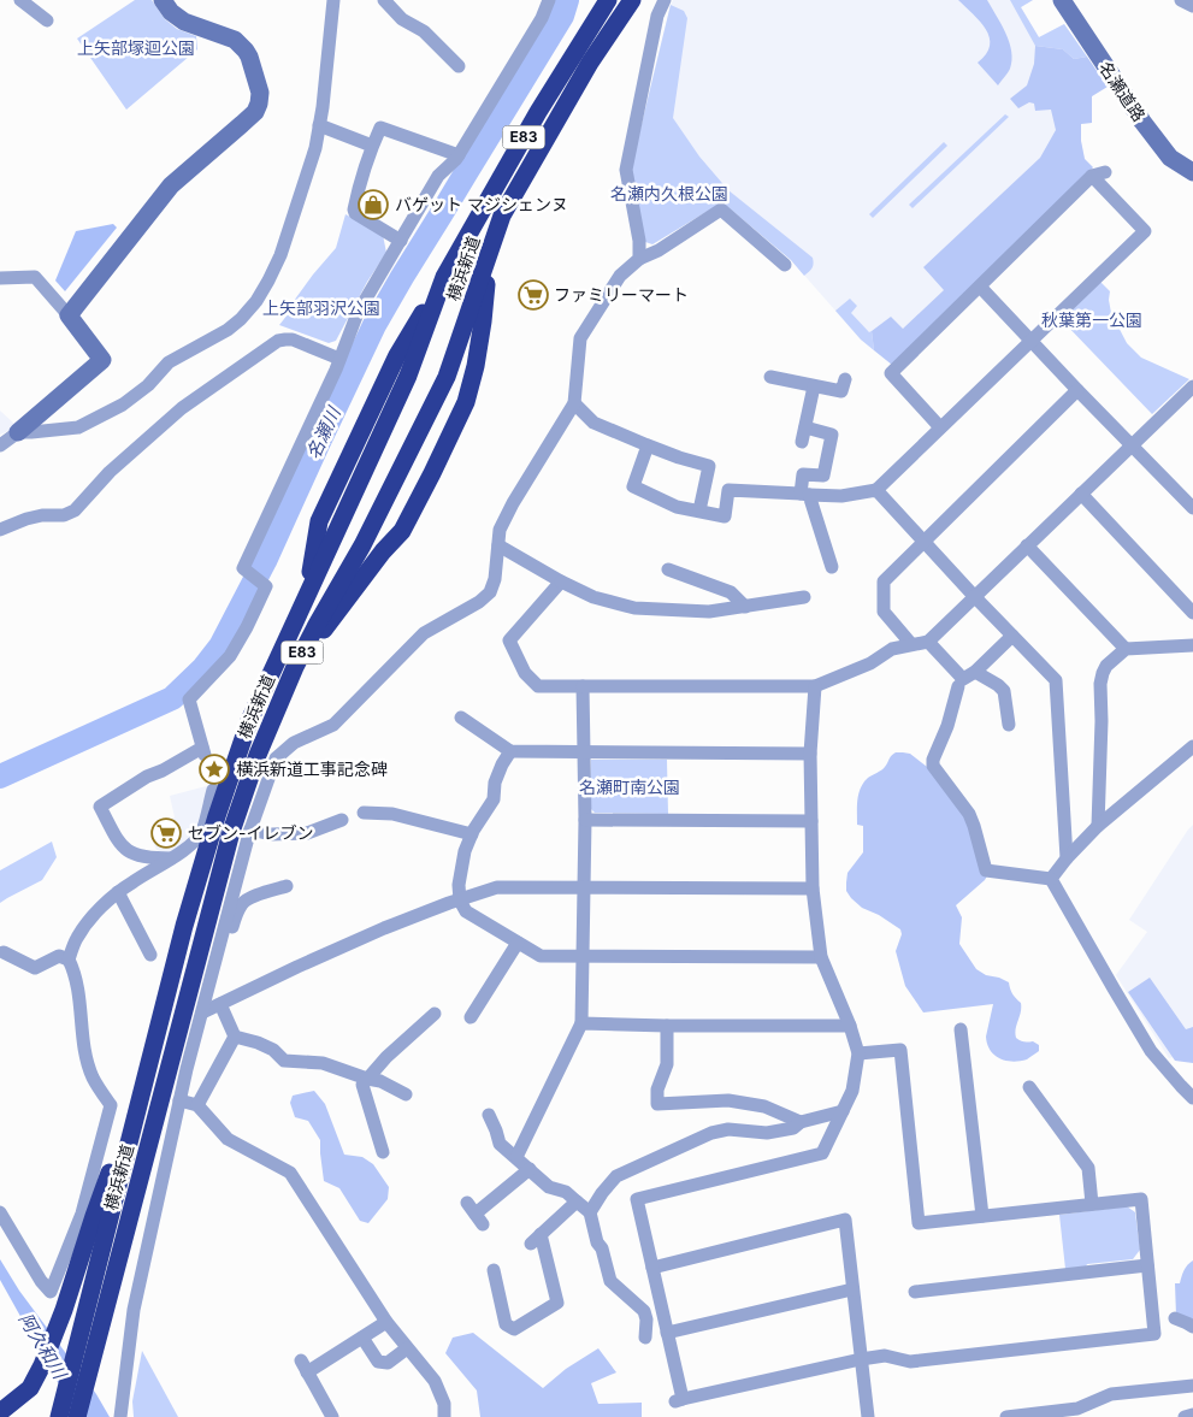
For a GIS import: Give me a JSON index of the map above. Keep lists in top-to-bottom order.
{
  "streets": {
    "highway": ["E83", "横浜新道"],
    "street": ["名瀬道路"]
  },
  "water": ["名瀬川", "阿久和川"],
  "parks": [
    "上矢部塚迴公園",
    "名瀬内久根公園",
    "上矢部羽沢公園",
    "秋葉第一公園",
    "名瀬町南公園"
  ],
  "places": {
    "shop": ["バゲット マジシェンヌ"],
    "supermarket": ["ファミリーマート", "セブン-イレブン"],
    "place": ["横浜新道工事記念碑"]
  }
}
